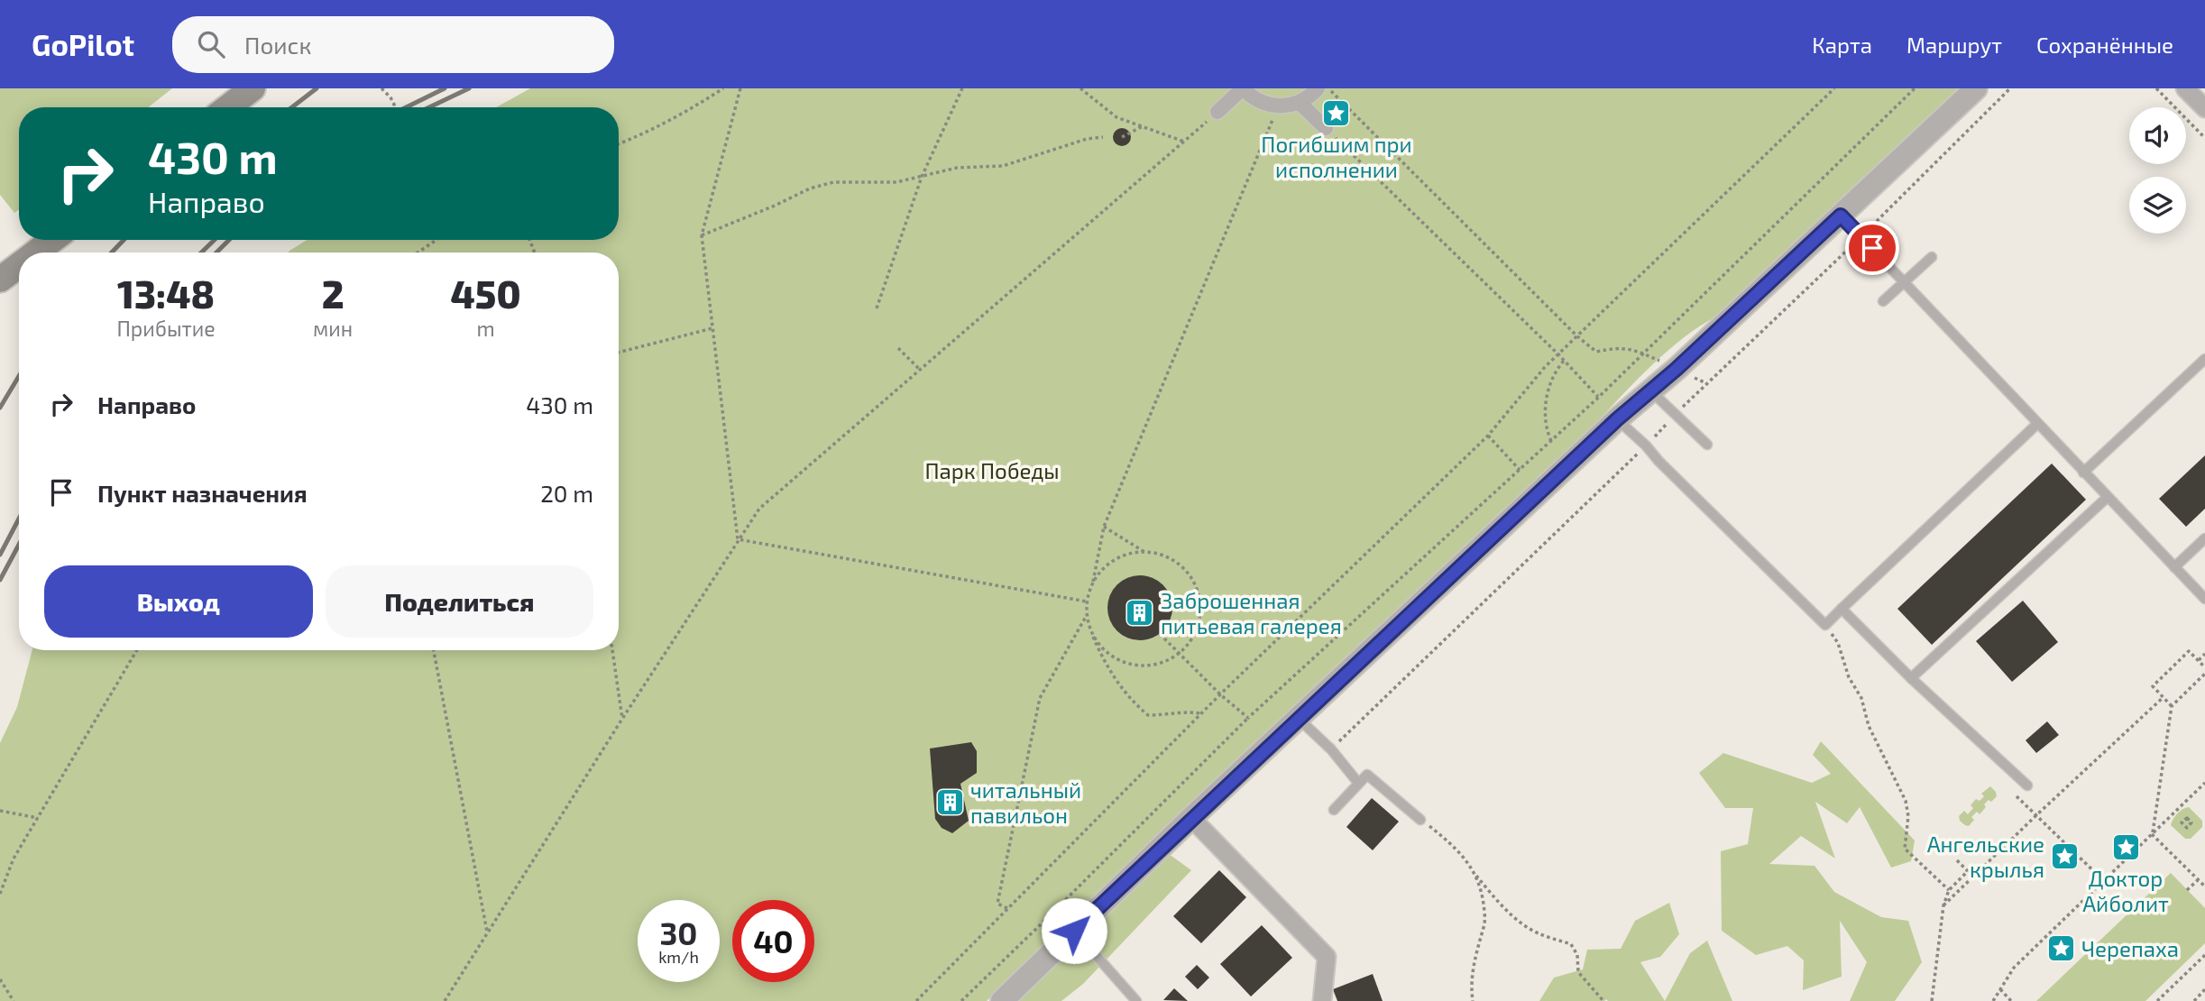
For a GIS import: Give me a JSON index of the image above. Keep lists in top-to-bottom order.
{
  "parks": ["Парк Победы"],
  "places": {
    "place": [
      "Погибшим при исполнении",
      "Доктор Айболит",
      "Ангельские крылья",
      "Черепаха"
    ],
    "building": ["Заброшенная питьевая галерея", "читальный павильон"]
  },
  "page": {
    "header": "GoPilot",
    "search": "Поиск",
    "nav": ["Карта", "Маршрут", "Сохранённые"],
    "turn": ["430 m", "Направо"],
    "eta": [
      "13:48",
      "Прибытие",
      "2",
      "мин",
      "450",
      "m"
    ],
    "list": [
      {
        "name": "Направо",
        "value": "430 m"
      },
      {
        "name": "Пункт назначения",
        "value": "20 m"
      }
    ],
    "buttons": ["Выход", "Поделиться"],
    "speed": "30 km/h",
    "limit": "40"
  }
}
